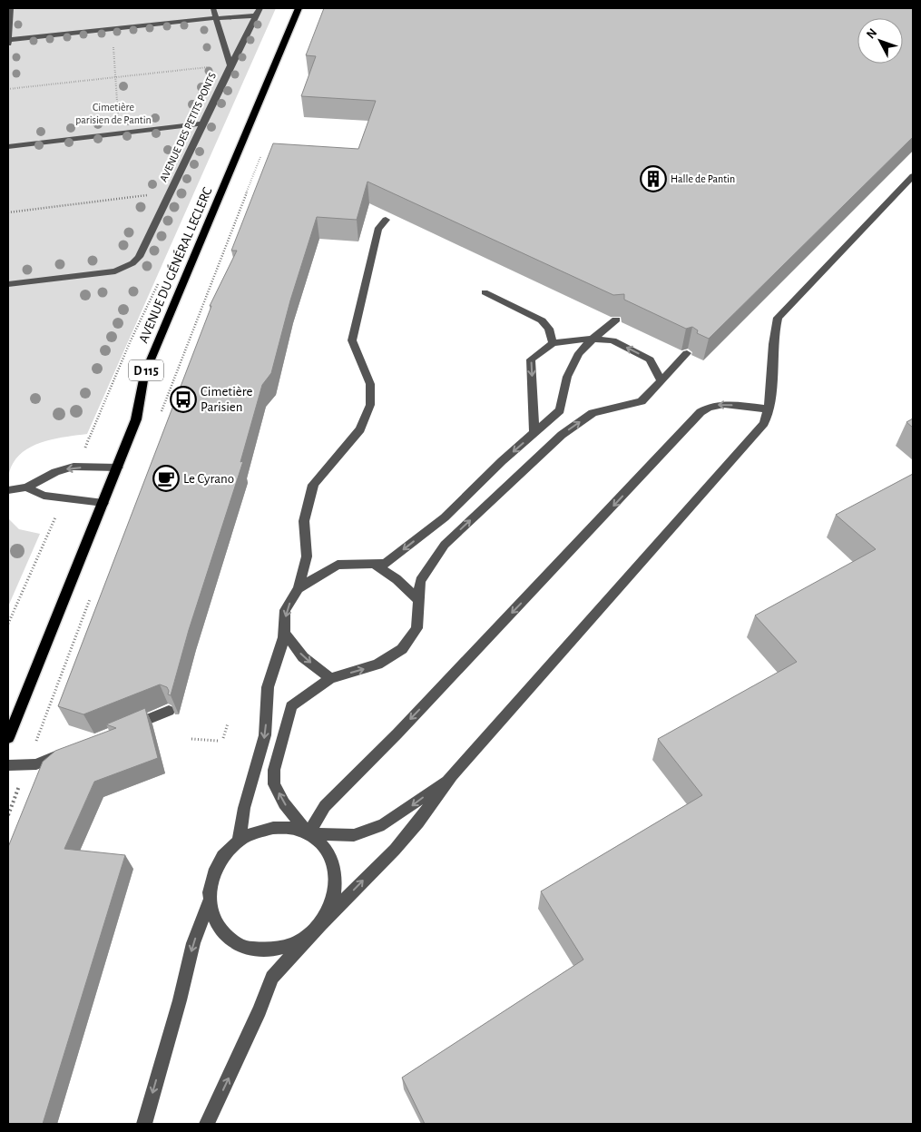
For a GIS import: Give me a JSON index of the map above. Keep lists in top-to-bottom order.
{
  "streets": {
    "main road": ["AVENUE DU GÉNÉRAL LECLERC", "D 115"],
    "lane": ["AVENUE DES PETITS PONTS"]
  },
  "parks": ["Cimetière parisien de Pantin"],
  "places": {
    "building": ["Halle de Pantin"],
    "bus stop": ["Cimetière Parisien"],
    "cafe": ["Le Cyrano"]
  },
  "north": "top left"
}
